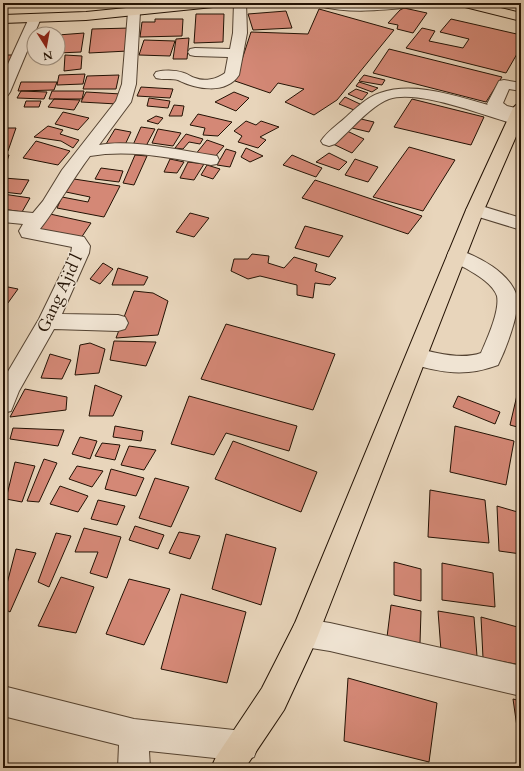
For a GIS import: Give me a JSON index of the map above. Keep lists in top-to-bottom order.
{
  "streets": {
    "street": ["Gang Ajid l"]
  },
  "north": "bottom"
}
